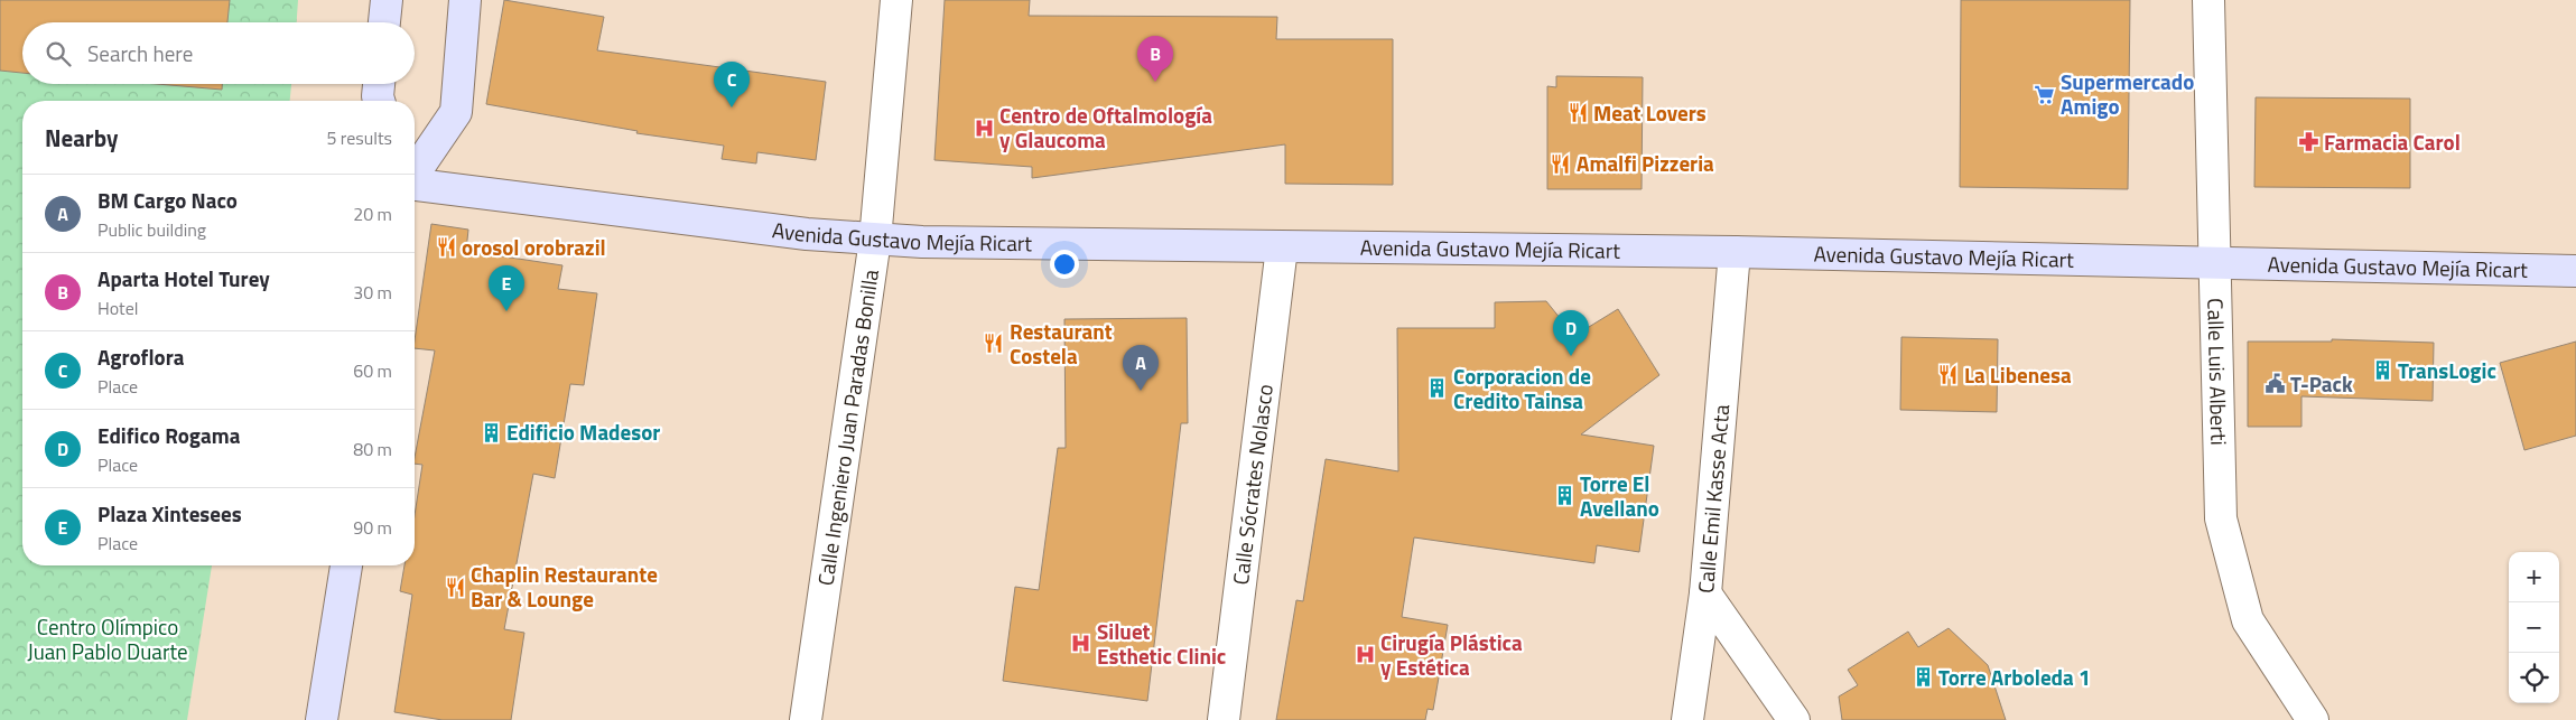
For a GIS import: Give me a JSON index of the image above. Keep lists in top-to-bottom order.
{
  "streets": {
    "street": [
      "Avenida Gustavo Mejía Ricart",
      "Calle Luis Alberti",
      "Calle Ingeniero Juan Paradas Bonilla",
      "Calle Sócrates Nolasco",
      "Calle Emil Kasse Acta"
    ]
  },
  "crossings": [
    ["Avenida Gustavo Mejía Ricart", "Calle Luis Alberti"],
    ["Avenida Gustavo Mejía Ricart", "Calle Ingeniero Juan Paradas Bonilla"],
    ["Avenida Gustavo Mejía Ricart", "Calle Sócrates Nolasco"],
    ["Avenida Gustavo Mejía Ricart", "Calle Emil Kasse Acta"]
  ],
  "parks": ["Centro Olímpico Juan Pablo Duarte"],
  "places": {
    "supermarket": ["Supermercado Amigo"],
    "restaurant": [
      "Meat Lovers",
      "Amalfi Pizzeria",
      "orosol orobrazil",
      "Restaurant Costela",
      "La Libenesa",
      "Chaplin Restaurante Bar & Lounge"
    ],
    "hospital": ["Centro de Oftalmología y Glaucoma", "Siluet Esthetic Clinic", "Cirugía Plástica y Estética"],
    "pharmacy": ["Farmacia Carol"],
    "building": [
      "TransLogic",
      "Corporacion de Credito Tainsa",
      "Edificio Madesor",
      "Torre El Avellano",
      "Torre Arboleda 1"
    ],
    "public building": ["T-Pack"]
  },
  "page": {
    "search": "Search here",
    "pins": [
      "B",
      "C",
      "E",
      "D",
      "A"
    ],
    "heading": ["Nearby", "5 results"],
    "list": [
      {
        "mark": "A",
        "name": "BM Cargo Naco",
        "note": "Public building",
        "value": "20 m"
      },
      {
        "mark": "B",
        "name": "Aparta Hotel Turey",
        "note": "Hotel",
        "value": "30 m"
      },
      {
        "mark": "C",
        "name": "Agroflora",
        "note": "Place",
        "value": "60 m"
      },
      {
        "mark": "D",
        "name": "Edifico Rogama",
        "note": "Place",
        "value": "80 m"
      },
      {
        "mark": "E",
        "name": "Plaza Xintesees",
        "note": "Place",
        "value": "90 m"
      }
    ],
    "map_buttons": ["+", "−"]
  }
}
